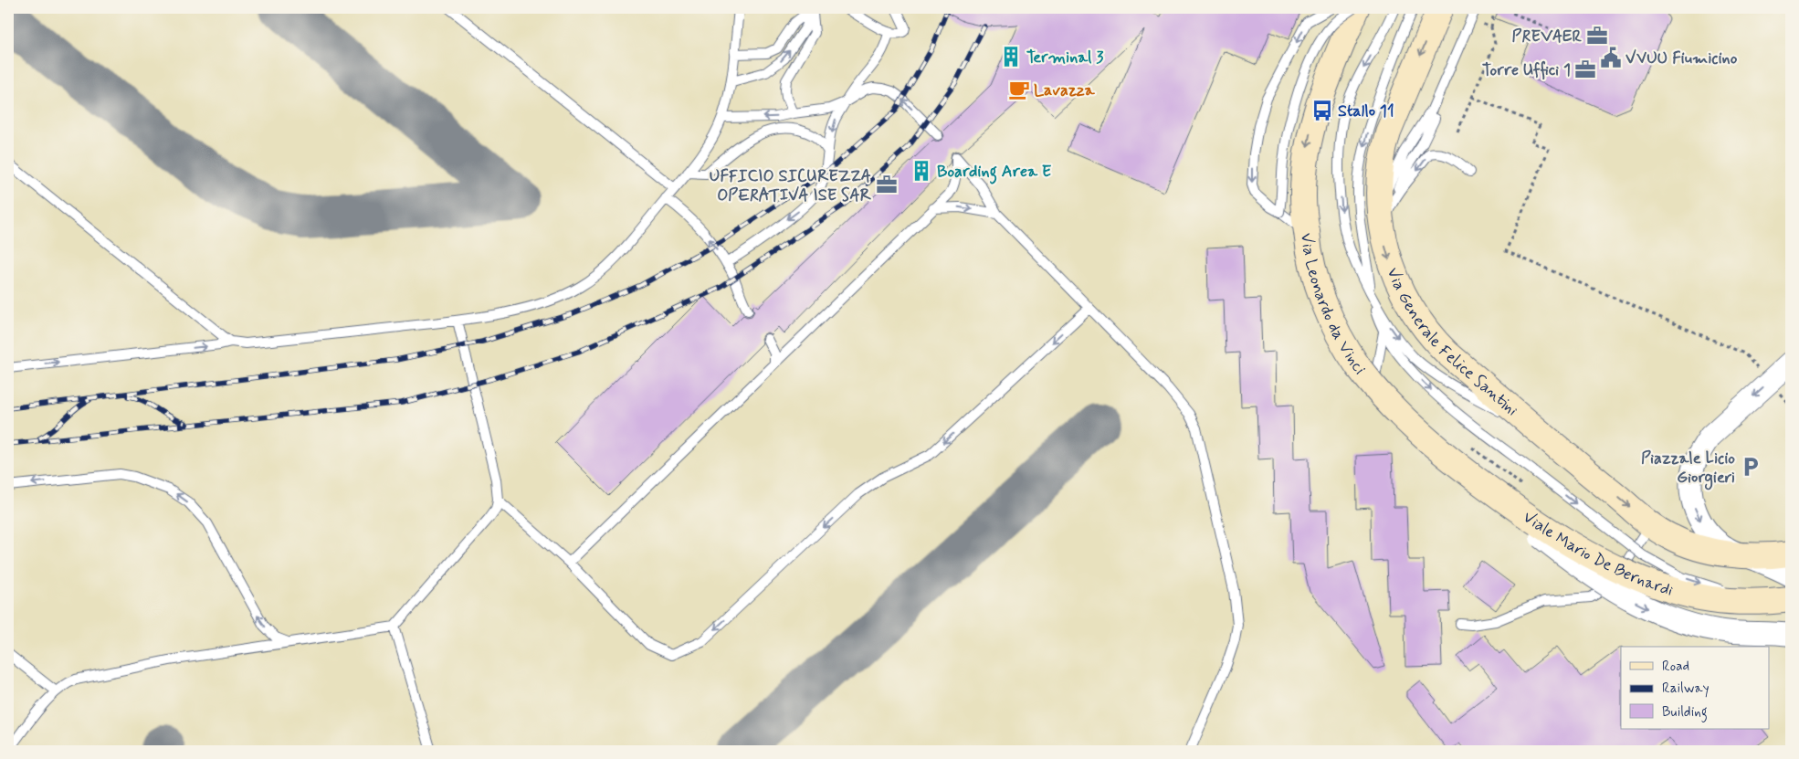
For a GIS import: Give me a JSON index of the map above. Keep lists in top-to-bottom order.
{
  "streets": {
    "main road": ["Via Leonardo da Vinci", "Via Generale Felice Santini", "Viale Mario De Bernardi"]
  },
  "crossings": [
    ["Via Leonardo da Vinci", "Viale Mario De Bernardi"]
  ],
  "one_way": ["Via Leonardo da Vinci", "Via Generale Felice Santini"],
  "places": {
    "office": ["PREVAER", "Torre Uffici 1", "UFFICIO SICUREZZA OPERATIVA ISE SAR"],
    "building": ["Terminal 3", "Boarding Area E"],
    "public building": ["VVUU Fiumicino"],
    "cafe": ["Lavazza"],
    "bus stop": ["Stallo 11"],
    "parking": ["Piazzale Licio Giorgieri"]
  },
  "legend": ["Road", "Railway", "Building"]
}
